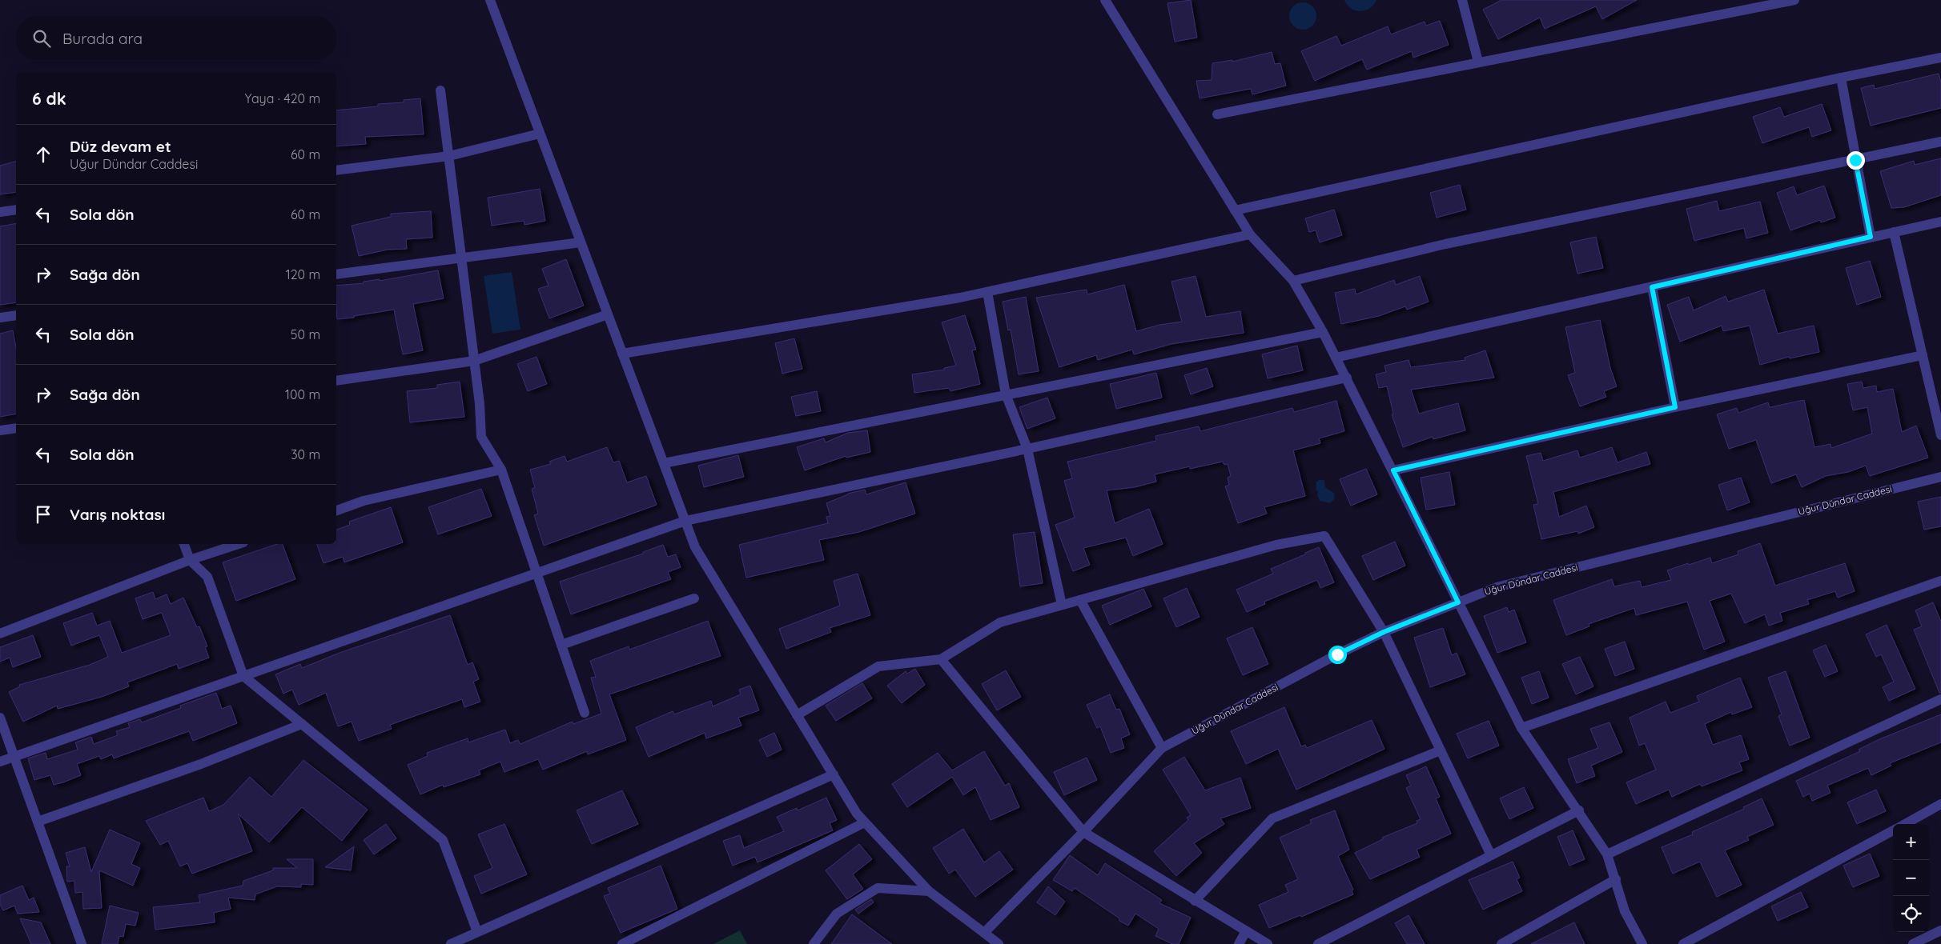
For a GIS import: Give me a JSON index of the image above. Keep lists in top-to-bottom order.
{
  "streets": {
    "street": ["Uğur Dündar Caddesi"]
  },
  "page": {
    "search": "Burada ara",
    "heading": ["6 dk", "Yaya · 420 m"],
    "list": [
      ["Düz devam et", "Uğur Dündar Caddesi", "60 m"],
      ["Sola dön", "60 m"],
      ["Sağa dön", "120 m"],
      ["Sola dön", "50 m"],
      ["Sağa dön", "100 m"],
      ["Sola dön", "30 m"],
      "Varış noktası"
    ],
    "map_buttons": ["+", "−"]
  }
}
